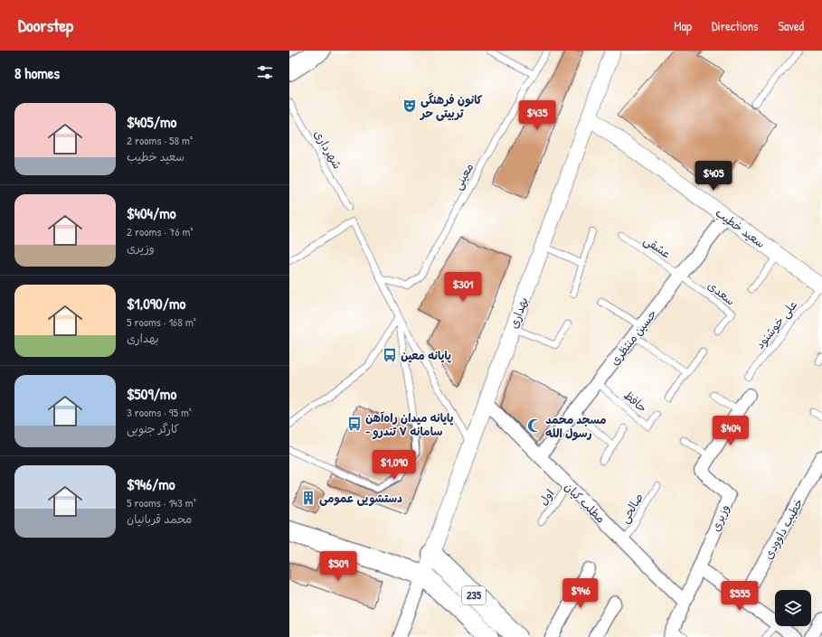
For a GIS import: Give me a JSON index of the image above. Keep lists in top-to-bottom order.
{
  "streets": {
    "main road": ["235"],
    "street": [
      "سعید خطیب",
      "بهداری",
      "حسین منتظری",
      "مطلب کیان",
      "وزیری",
      "خطیب داوودی"
    ],
    "lane": [
      "شهرداری",
      "معینی",
      "عشقی",
      "سعدی",
      "علی خوشنود",
      "حافظ",
      "اول",
      "صالحی"
    ]
  },
  "crossings": [
    ["سعید خطیب", "بهداری"],
    ["سعید خطیب", "علی خوشنود"],
    ["سعید خطیب", "حسین منتظری"],
    ["عشقی", "سعدی"],
    ["عشقی", "حسین منتظری"],
    ["سعدی", "حسین منتظری"],
    ["بهداری", "مطلب کیان"],
    ["بهداری", "235"],
    ["حسین منتظری", "حافظ"],
    ["حسین منتظری", "مطلب کیان"],
    ["اول", "مطلب کیان"],
    ["مطلب کیان", "صالحی"],
    ["مطلب کیان", "وزیری"]
  ],
  "places": {
    "theatre": ["کانون فرهنگی تربیتی حر"],
    "bus stop": ["پایانه معین", "پایانه میدان راه‌آهن - سامانه ۷ تندرو"],
    "mosque": ["مسجد محمد رسول الله"],
    "building": ["دستشویی عمومی"]
  },
  "page": {
    "header": "Doorstep",
    "nav": ["Map", "Directions", "Saved"],
    "heading": "8 homes",
    "list": [
      {
        "name": "$405/mo",
        "note": "2 rooms · 58 m² · سعید خطیب"
      },
      {
        "name": "$404/mo",
        "note": "2 rooms · 76 m² · وزیری"
      },
      {
        "name": "$1,090/mo",
        "note": "5 rooms · 168 m² · بهداری"
      },
      {
        "name": "$509/mo",
        "note": "3 rooms · 95 m² · کارگر جنوبی"
      },
      {
        "name": "$946/mo",
        "note": "5 rooms · 143 m² · محمد قربانیان"
      }
    ],
    "price": [
      "$435",
      "$405",
      "$301",
      "$404",
      "$1,090",
      "$509",
      "$946",
      "$555"
    ]
  }
}
